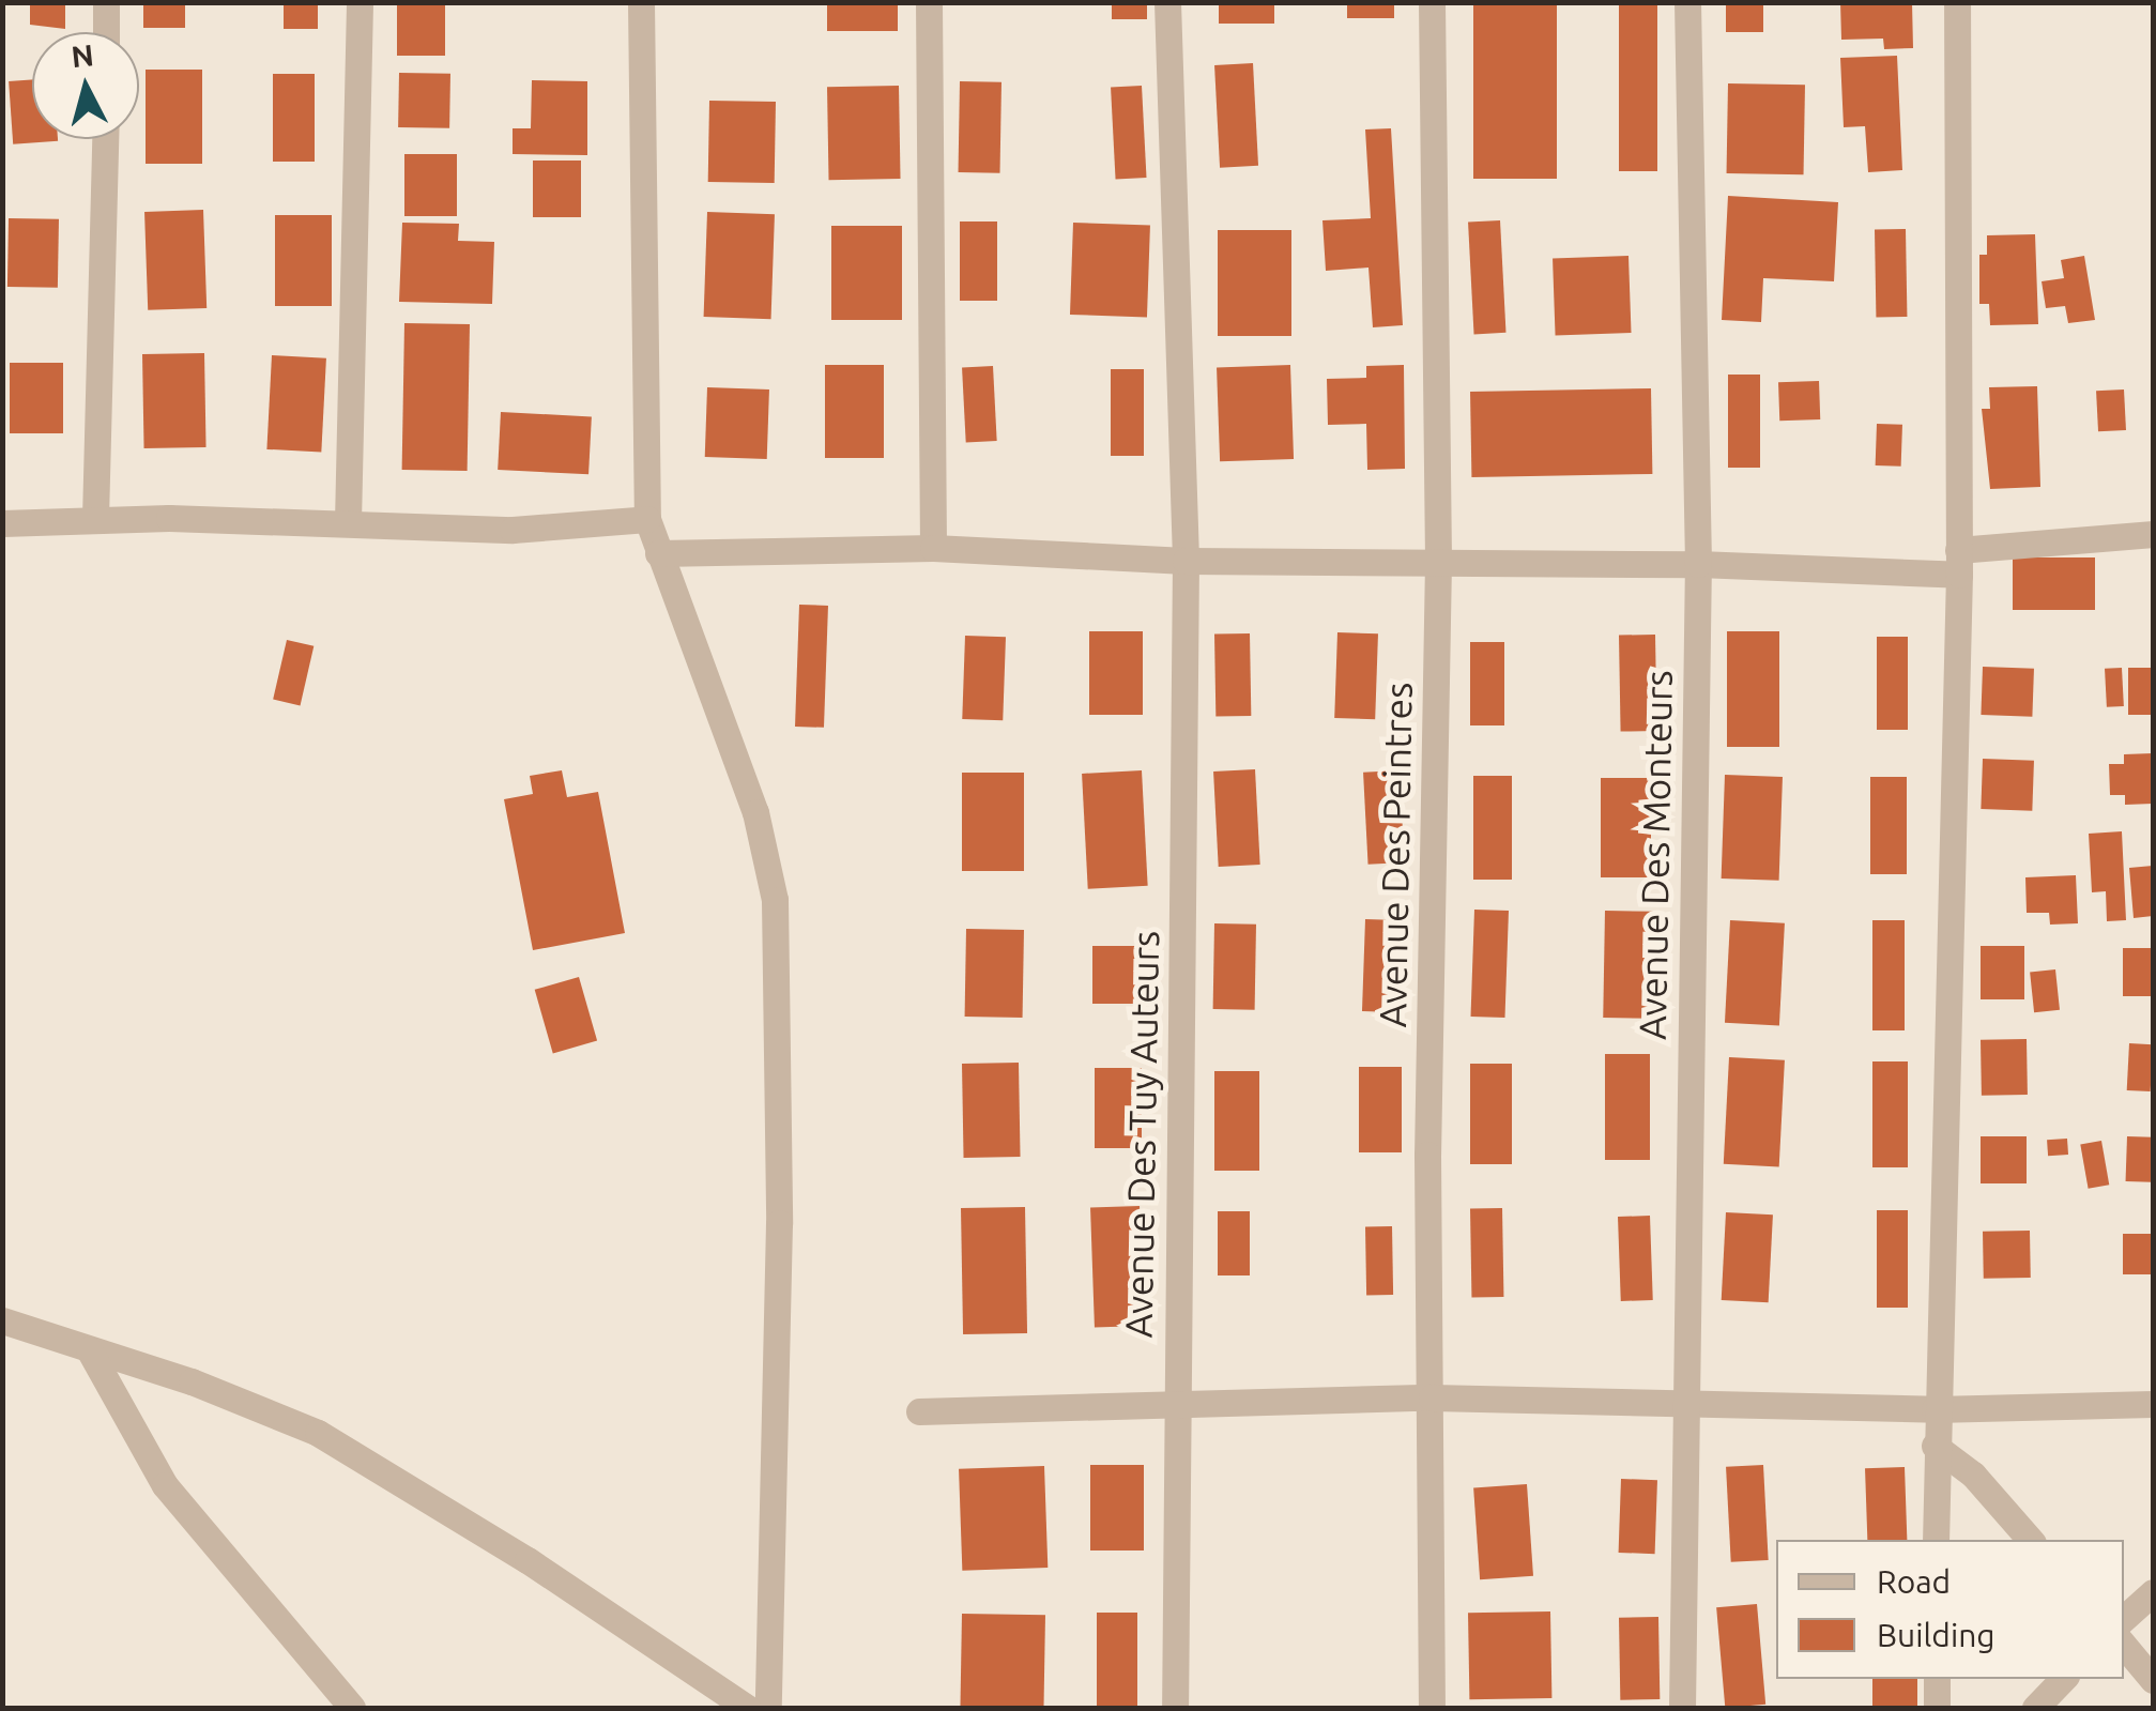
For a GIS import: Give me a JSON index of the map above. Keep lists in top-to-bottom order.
{
  "streets": {
    "street": ["Avenue Des Peintres", "Avenue Des Monteurs", "Avenue Des Tuy Auteurs"]
  },
  "legend": ["Road", "Building"],
  "north": "top"
}
